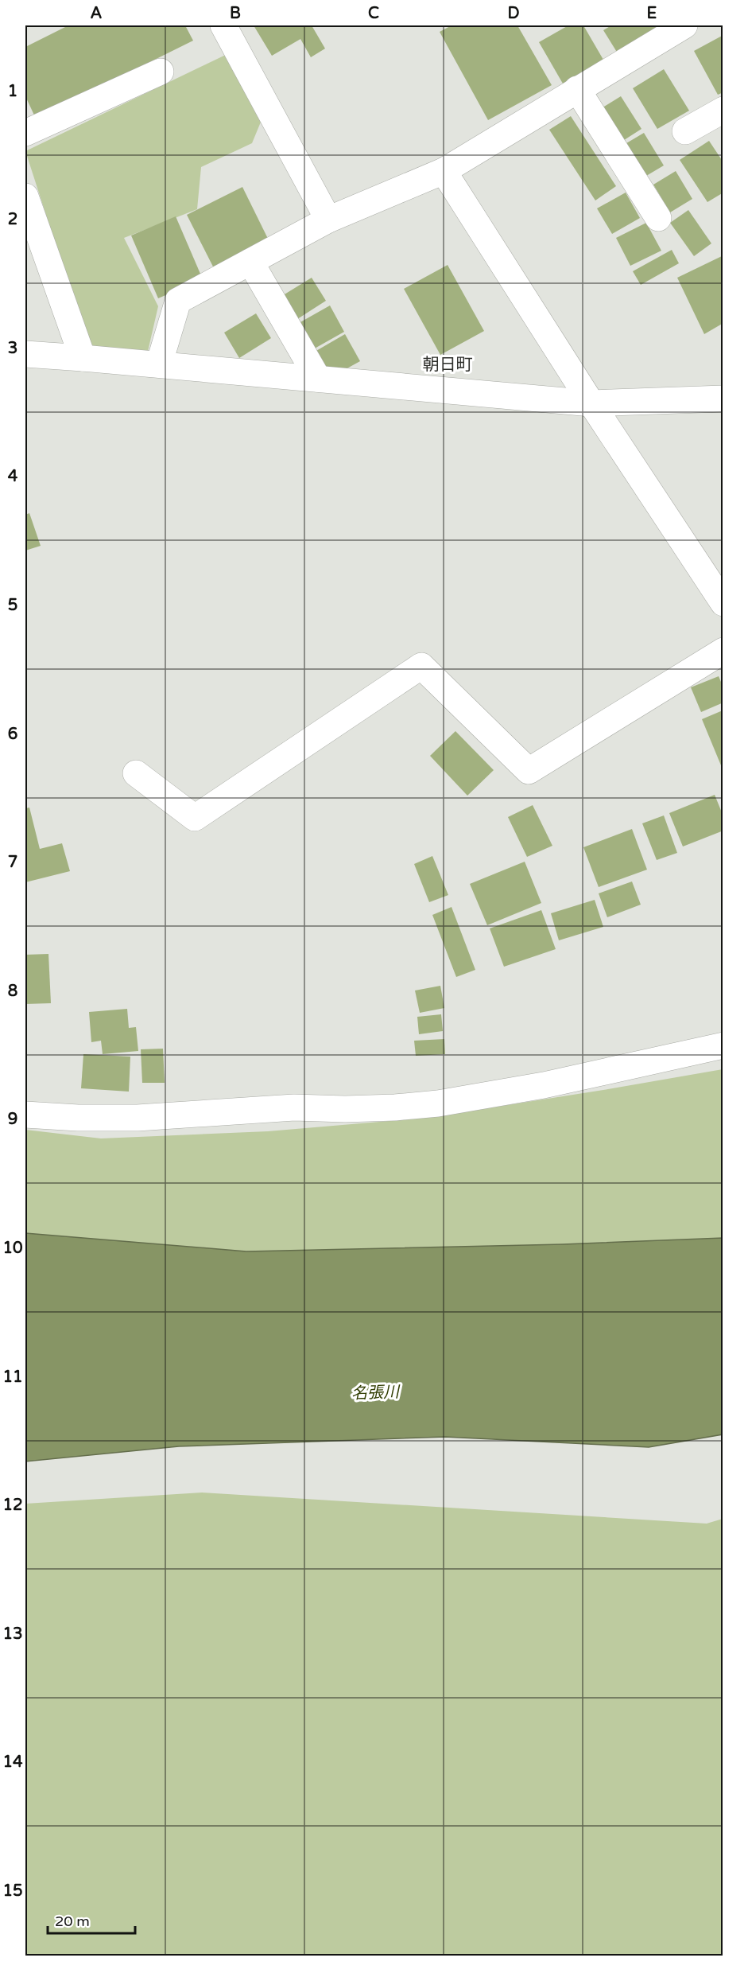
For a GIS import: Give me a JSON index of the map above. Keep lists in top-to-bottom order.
{
  "districts": ["朝日町"],
  "water": ["名張川"],
  "scale_bar": "20 m",
  "grid": {
    "columns": [
      "A",
      "B",
      "C",
      "D",
      "E"
    ],
    "rows": [
      "1",
      "2",
      "3",
      "4",
      "5",
      "6",
      "7",
      "8",
      "9",
      "10",
      "11",
      "12",
      "13",
      "14",
      "15"
    ]
  }
}
